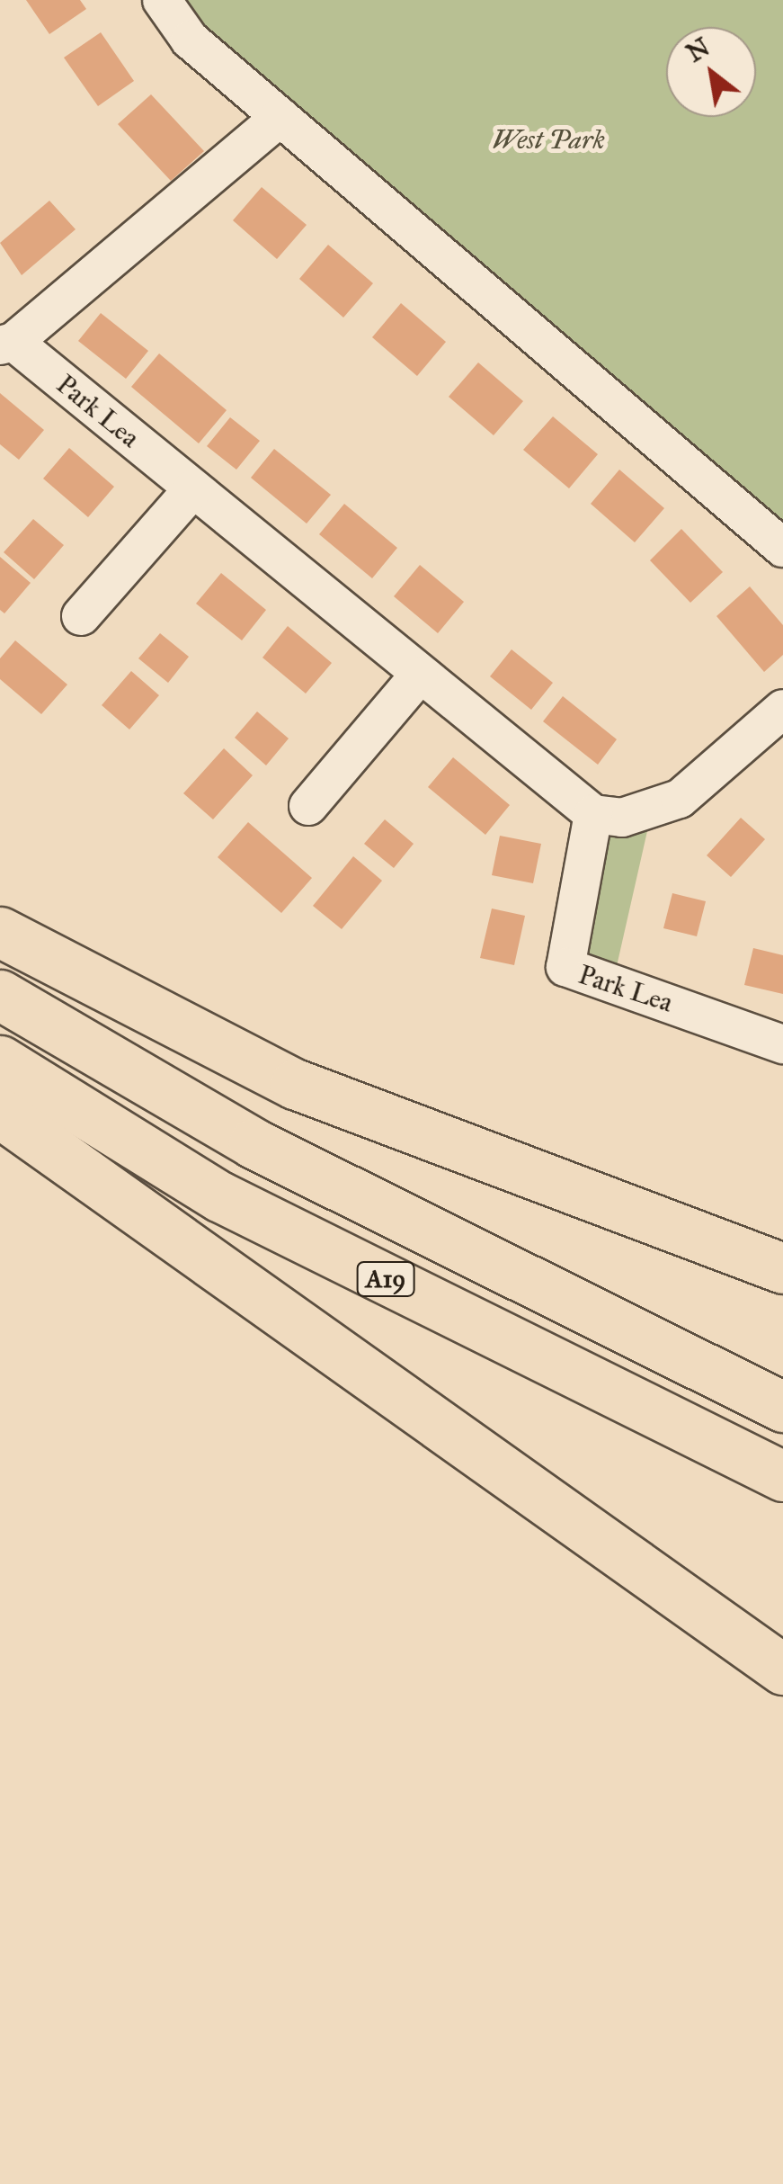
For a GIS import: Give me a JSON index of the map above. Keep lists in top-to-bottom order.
{
  "streets": {
    "highway": ["A19"],
    "street": ["Park Lea"]
  },
  "parks": ["West Park"],
  "north": "top left"
}
